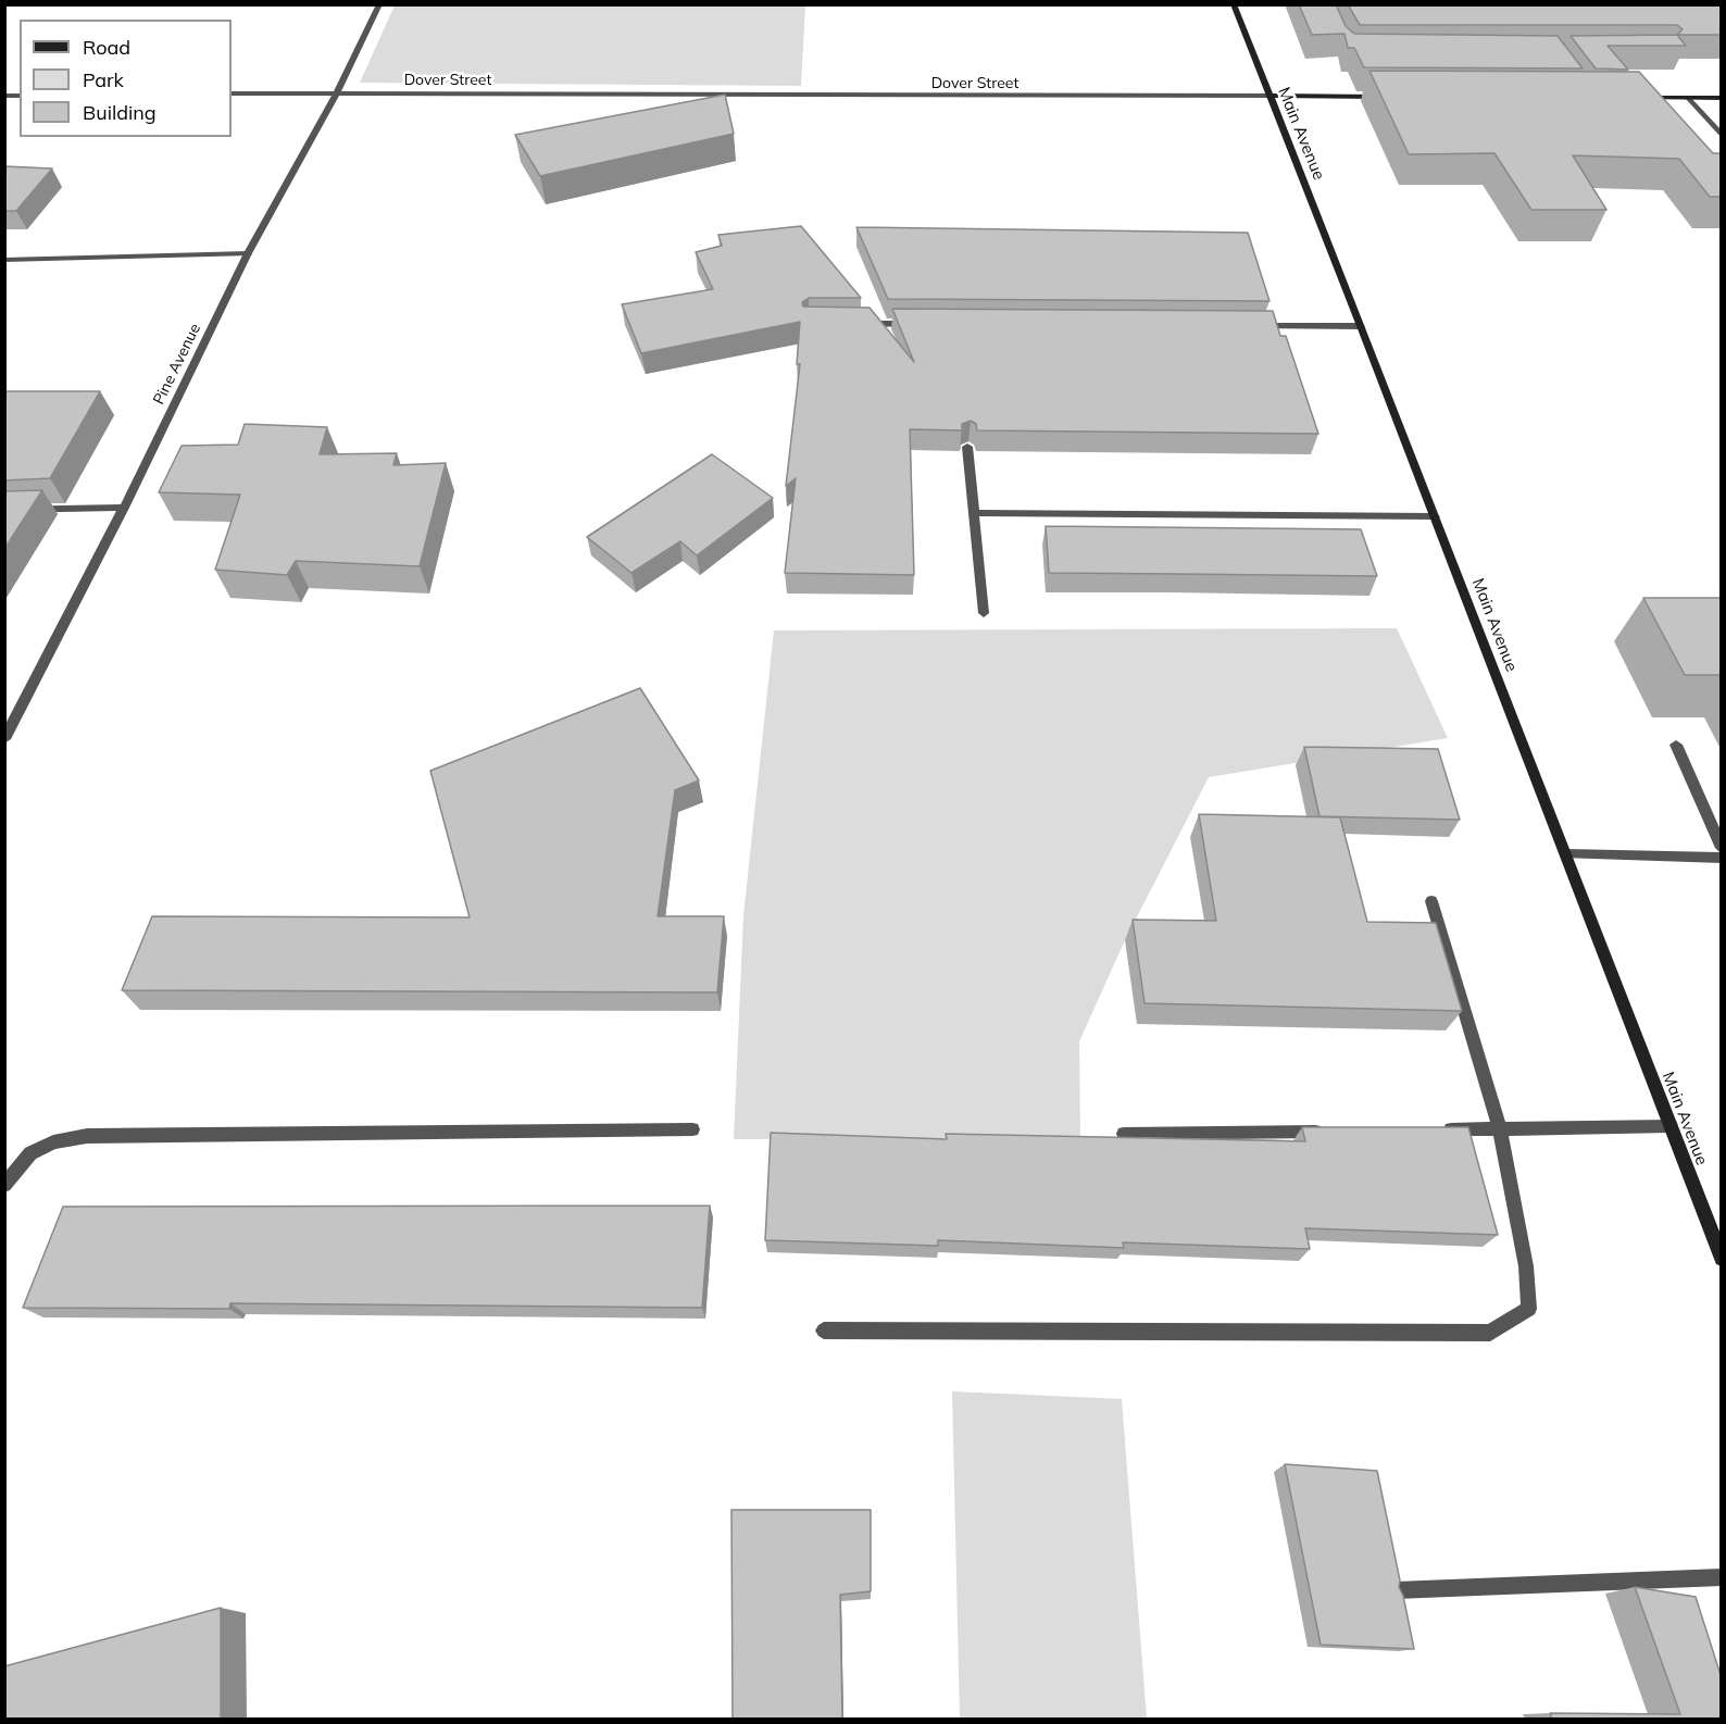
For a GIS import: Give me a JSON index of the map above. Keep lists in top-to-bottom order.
{
  "streets": {
    "street": ["Dover Street", "Main Avenue", "Pine Avenue"]
  },
  "crossings": [
    ["Dover Street", "Main Avenue"],
    ["Dover Street", "Pine Avenue"]
  ],
  "legend": ["Road", "Park", "Building"]
}
